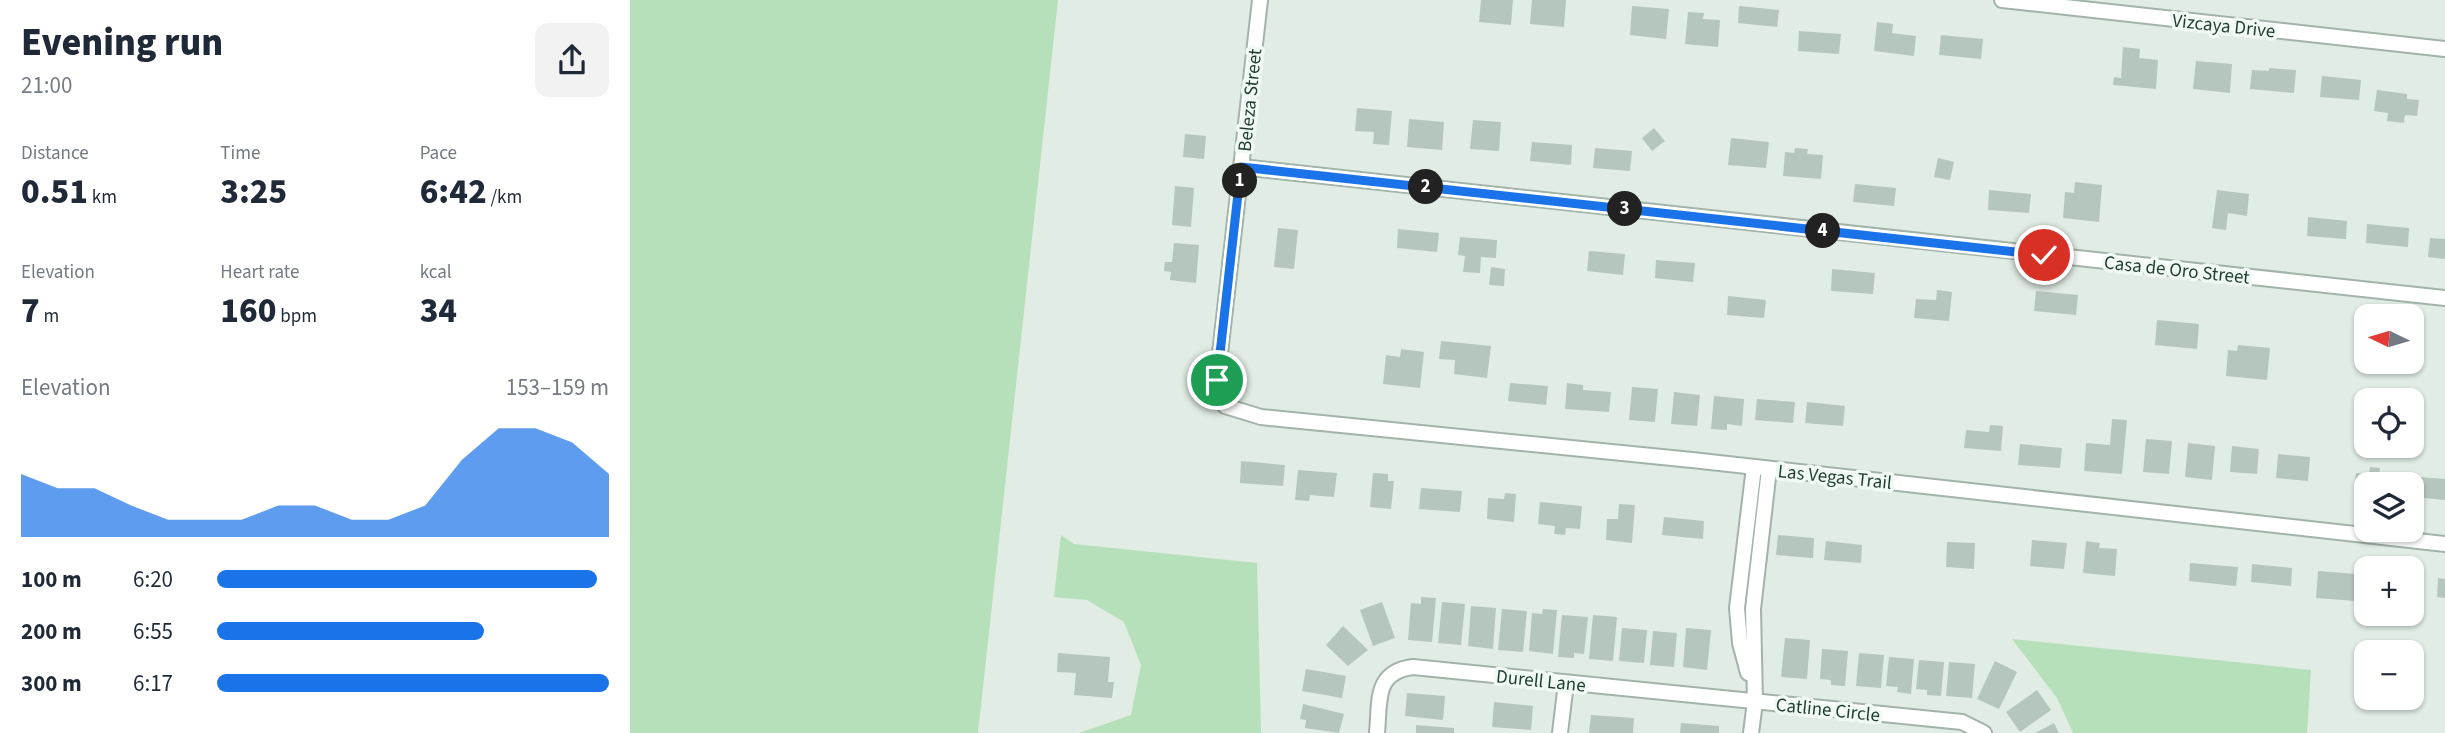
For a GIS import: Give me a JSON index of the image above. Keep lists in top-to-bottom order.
{
  "streets": {
    "street": [
      "Vizcaya Drive",
      "Beleza Street",
      "Casa de Oro Street",
      "Las Vegas Trail",
      "Durell Lane",
      "Catline Circle"
    ]
  },
  "crossings": [
    ["Beleza Street", "Casa de Oro Street"],
    ["Beleza Street", "Las Vegas Trail"],
    ["Durell Lane", "Catline Circle"]
  ],
  "north": "left",
  "page": {
    "heading": ["Evening run", "21:00"],
    "stats": [
      ["Distance", "0.51 km"],
      ["Time", "3:25"],
      ["Pace", "6:42 /km"],
      ["Elevation", "7 m"],
      ["Heart rate", "160 bpm"],
      ["kcal", "34"]
    ],
    "pins": [
      "1",
      "2",
      "3",
      "4"
    ],
    "map_buttons": ["+", "−"],
    "chart": ["Elevation", "153–159 m"],
    "list": [
      {
        "name": "100 m",
        "note": "6:20"
      },
      {
        "name": "200 m",
        "note": "6:55"
      },
      {
        "name": "300 m",
        "note": "6:17"
      }
    ]
  }
}
